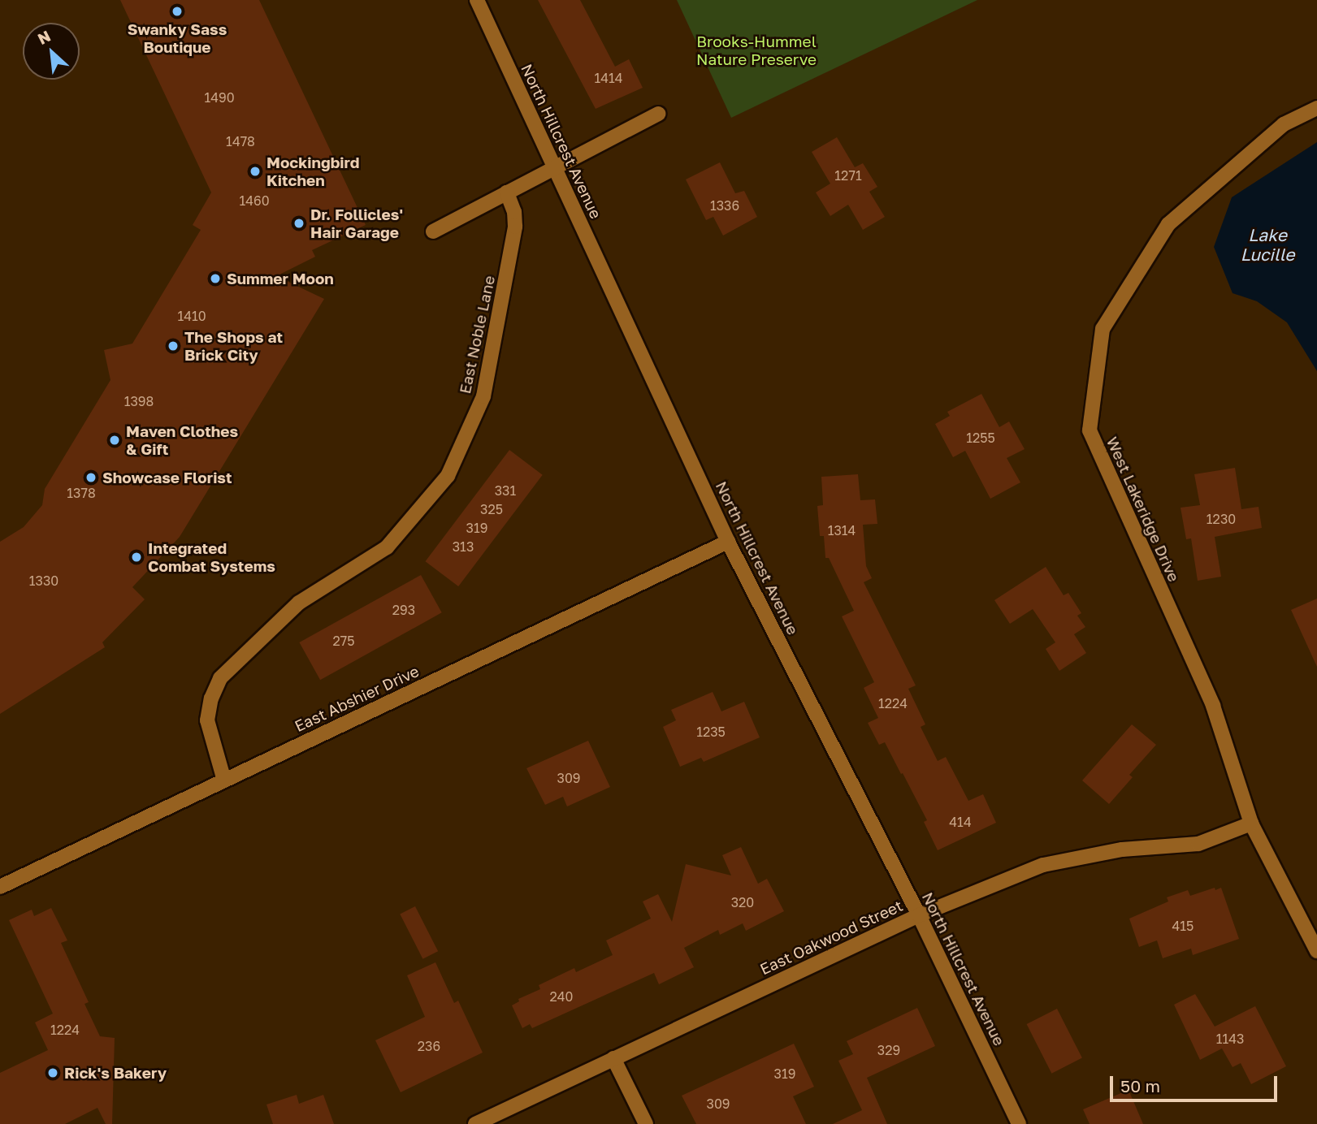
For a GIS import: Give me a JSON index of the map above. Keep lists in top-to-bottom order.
{
  "streets": {
    "street": [
      "North Hillcrest Avenue",
      "East Noble Lane",
      "West Lakeridge Drive",
      "East Abshier Drive",
      "East Oakwood Street"
    ]
  },
  "crossings": [
    ["North Hillcrest Avenue", "East Abshier Drive"],
    ["North Hillcrest Avenue", "East Oakwood Street"],
    ["East Noble Lane", "East Abshier Drive"],
    ["West Lakeridge Drive", "East Oakwood Street"]
  ],
  "water": ["Lake Lucille"],
  "parks": ["Brooks-Hummel Nature Preserve"],
  "places": [
    "Swanky Sass Boutique",
    "Mockingbird Kitchen",
    "Dr. Follicles' Hair Garage",
    "Summer Moon",
    "The Shops at Brick City",
    "Maven Clothes & Gift",
    "Showcase Florist",
    "Integrated Combat Systems",
    "Rick's Bakery"
  ],
  "house_numbers": [
    "1414",
    "1490",
    "1478",
    "1271",
    "1460",
    "1336",
    "1410",
    "1398",
    "1255",
    "331",
    "1378",
    "325",
    "1230",
    "319",
    "1314",
    "313",
    "1330",
    "293",
    "275",
    "1224",
    "1235",
    "309",
    "414",
    "320",
    "415",
    "240",
    "1224",
    "1143",
    "236",
    "329",
    "319",
    "309"
  ],
  "scale_bar": "50 m",
  "north": "top left"
}
